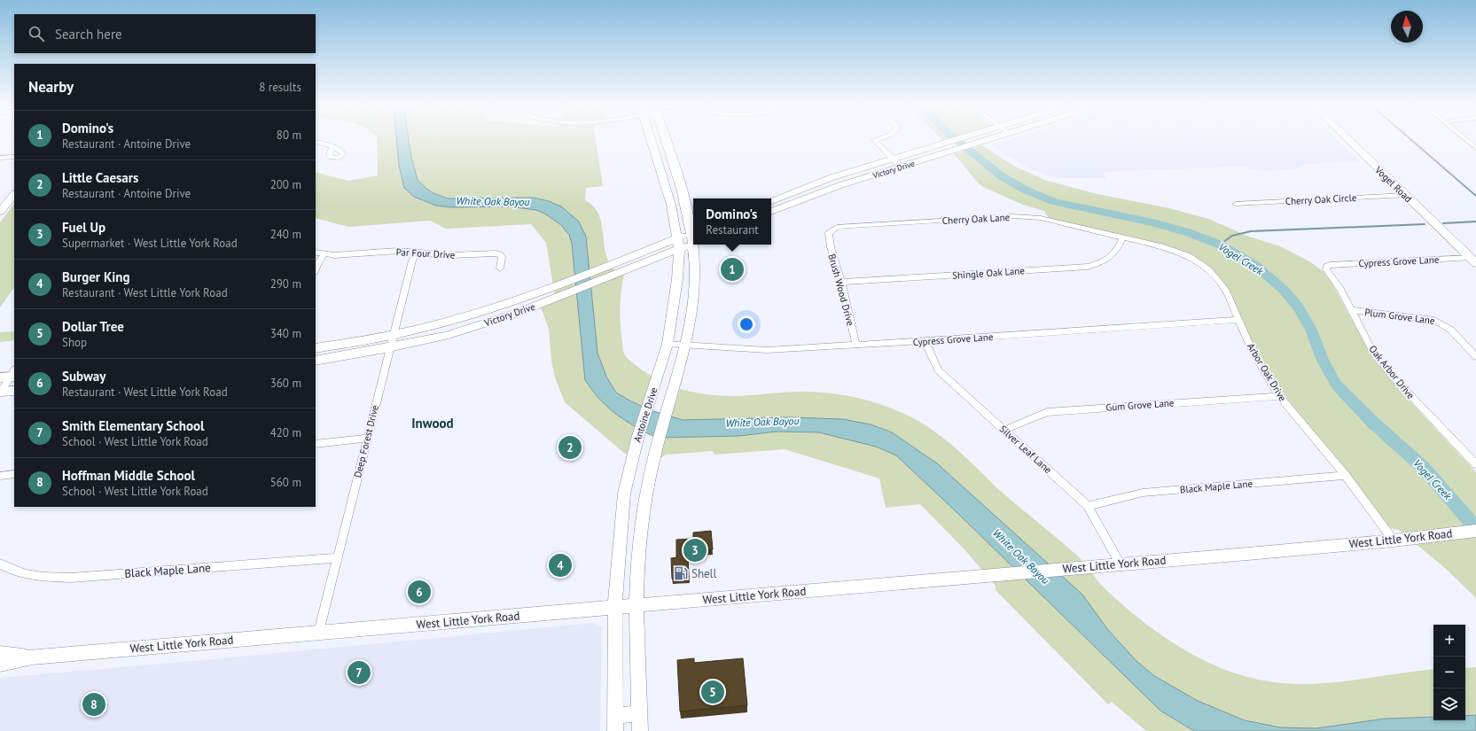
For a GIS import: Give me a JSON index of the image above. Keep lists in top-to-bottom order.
{
  "streets": {
    "main road": [
      "Victory Drive",
      "Vogel Road",
      "Antoine Drive",
      "West Little York Road"
    ],
    "street": [
      "Cherry Oak Circle",
      "Cherry Oak Lane",
      "Par Four Drive",
      "Cypress Grove Lane",
      "Shingle Oak Lane",
      "Brush Wood Drive",
      "Plum Grove Lane",
      "Arbor Oak Drive",
      "Oak Arbor Drive",
      "Gum Grove Lane",
      "Deep Forest Drive",
      "Silver Leaf Lane",
      "Black Maple Lane"
    ]
  },
  "crossings": [
    ["Victory Drive", "Antoine Drive"],
    ["Victory Drive", "Deep Forest Drive"],
    ["Vogel Road", "Cherry Oak Circle"],
    ["Vogel Road", "Cypress Grove Lane"],
    ["Cherry Oak Lane", "Shingle Oak Lane"],
    ["Cherry Oak Lane", "Brush Wood Drive"],
    ["Cherry Oak Lane", "Arbor Oak Drive"],
    ["Par Four Drive", "Deep Forest Drive"],
    ["Cypress Grove Lane", "Brush Wood Drive"],
    ["Cypress Grove Lane", "Arbor Oak Drive"],
    ["Cypress Grove Lane", "Oak Arbor Drive"],
    ["Cypress Grove Lane", "Antoine Drive"],
    ["Cypress Grove Lane", "Silver Leaf Lane"],
    ["Shingle Oak Lane", "Brush Wood Drive"],
    ["Shingle Oak Lane", "Arbor Oak Drive"],
    ["Plum Grove Lane", "Oak Arbor Drive"],
    ["Arbor Oak Drive", "Gum Grove Lane"],
    ["Arbor Oak Drive", "Black Maple Lane"],
    ["Arbor Oak Drive", "West Little York Road"],
    ["Gum Grove Lane", "Silver Leaf Lane"],
    ["Antoine Drive", "West Little York Road"],
    ["Deep Forest Drive", "Black Maple Lane"],
    ["Deep Forest Drive", "West Little York Road"],
    ["Silver Leaf Lane", "Black Maple Lane"],
    ["Silver Leaf Lane", "West Little York Road"]
  ],
  "districts": ["Inwood"],
  "water": ["White Oak Bayou", "Vogel Creek"],
  "places": {
    "fuel station": ["Shell"]
  },
  "north": "top",
  "page": {
    "search": "Search here",
    "heading": ["Nearby", "8 results"],
    "list": [
      {
        "mark": "1",
        "name": "Domino's",
        "note": "Restaurant · Antoine Drive",
        "value": "80 m"
      },
      {
        "mark": "2",
        "name": "Little Caesars",
        "note": "Restaurant · Antoine Drive",
        "value": "200 m"
      },
      {
        "mark": "3",
        "name": "Fuel Up",
        "note": "Supermarket · West Little York Road",
        "value": "240 m"
      },
      {
        "mark": "4",
        "name": "Burger King",
        "note": "Restaurant · West Little York Road",
        "value": "290 m"
      },
      {
        "mark": "5",
        "name": "Dollar Tree",
        "note": "Shop",
        "value": "340 m"
      },
      {
        "mark": "6",
        "name": "Subway",
        "note": "Restaurant · West Little York Road",
        "value": "360 m"
      },
      {
        "mark": "7",
        "name": "Smith Elementary School",
        "note": "School · West Little York Road",
        "value": "420 m"
      },
      {
        "mark": "8",
        "name": "Hoffman Middle School",
        "note": "School · West Little York Road",
        "value": "560 m"
      }
    ],
    "popup": ["Domino's", "Restaurant"],
    "pins": [
      "1",
      "2",
      "3",
      "4",
      "6",
      "7",
      "5",
      "8"
    ],
    "map_buttons": ["+", "−"]
  }
}
